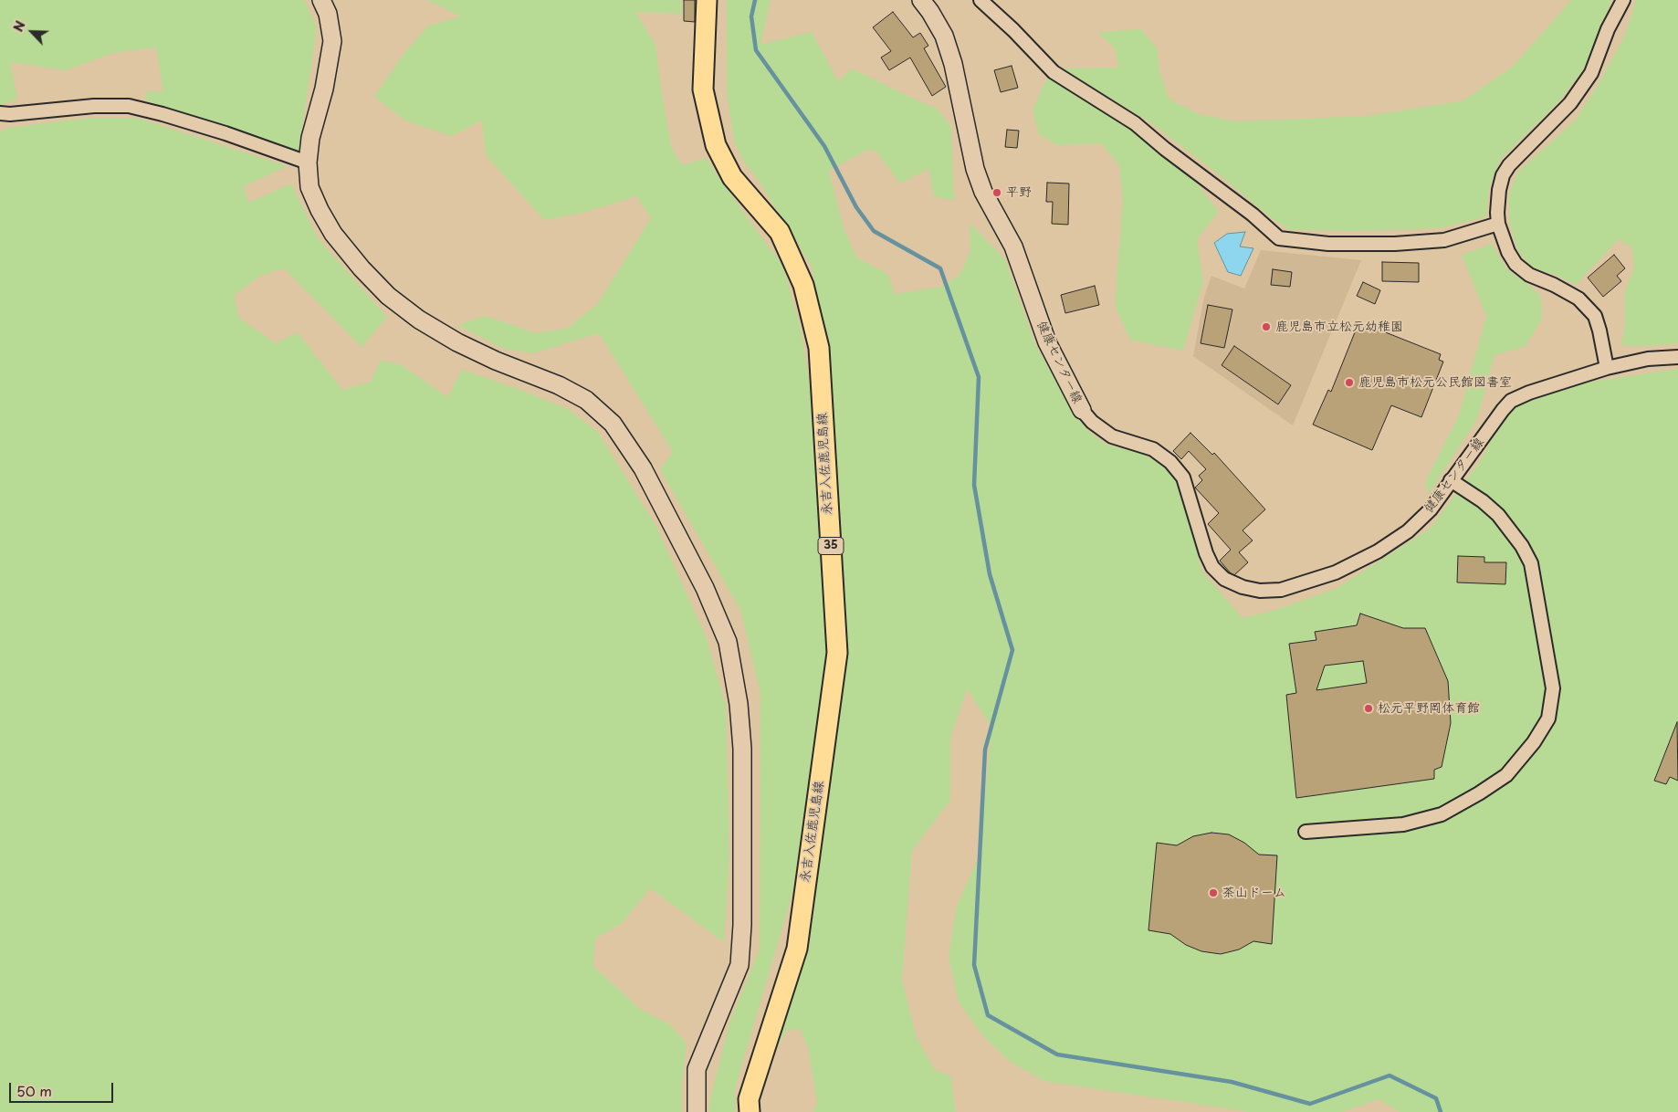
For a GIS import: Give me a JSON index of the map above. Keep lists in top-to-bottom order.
{
  "streets": {
    "main road": ["永吉入佐鹿児島線", "35"],
    "street": ["健康センター線"]
  },
  "places": [
    "平野",
    "鹿児島市立松元幼稚園",
    "鹿児島市松元公民館図書室",
    "松元平野岡体育館",
    "茶山ドーム"
  ],
  "scale_bar": "50 m",
  "north": "top left"
}
